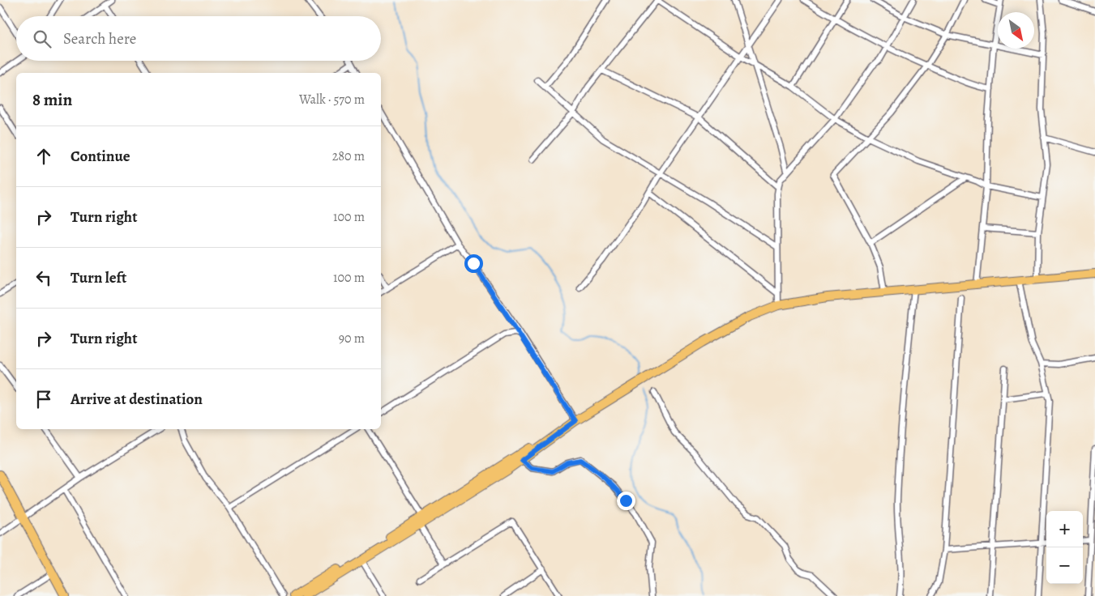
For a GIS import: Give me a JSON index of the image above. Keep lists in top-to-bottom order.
{
  "north": "bottom right",
  "page": {
    "search": "Search here",
    "heading": ["8 min", "Walk · 570 m"],
    "list": [
      ["Continue", "280 m"],
      ["Turn right", "100 m"],
      ["Turn left", "100 m"],
      ["Turn right", "90 m"],
      "Arrive at destination"
    ],
    "map_buttons": ["+", "−"]
  }
}
